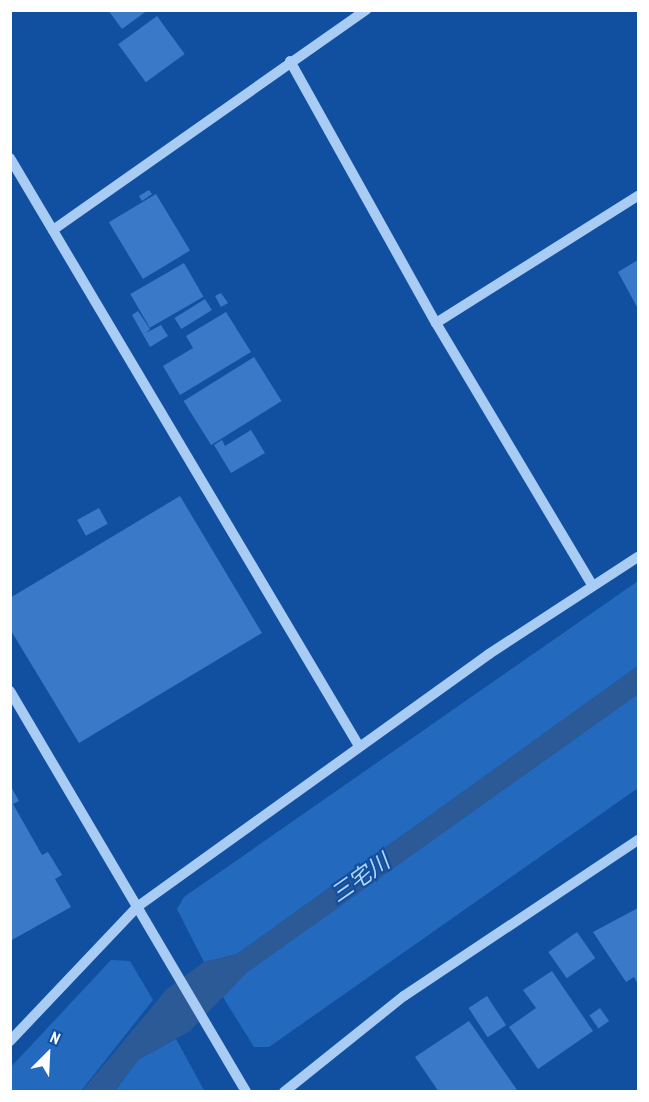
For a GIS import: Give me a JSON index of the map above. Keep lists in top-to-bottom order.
{
  "water": ["三宅川"],
  "north": "top right"
}
